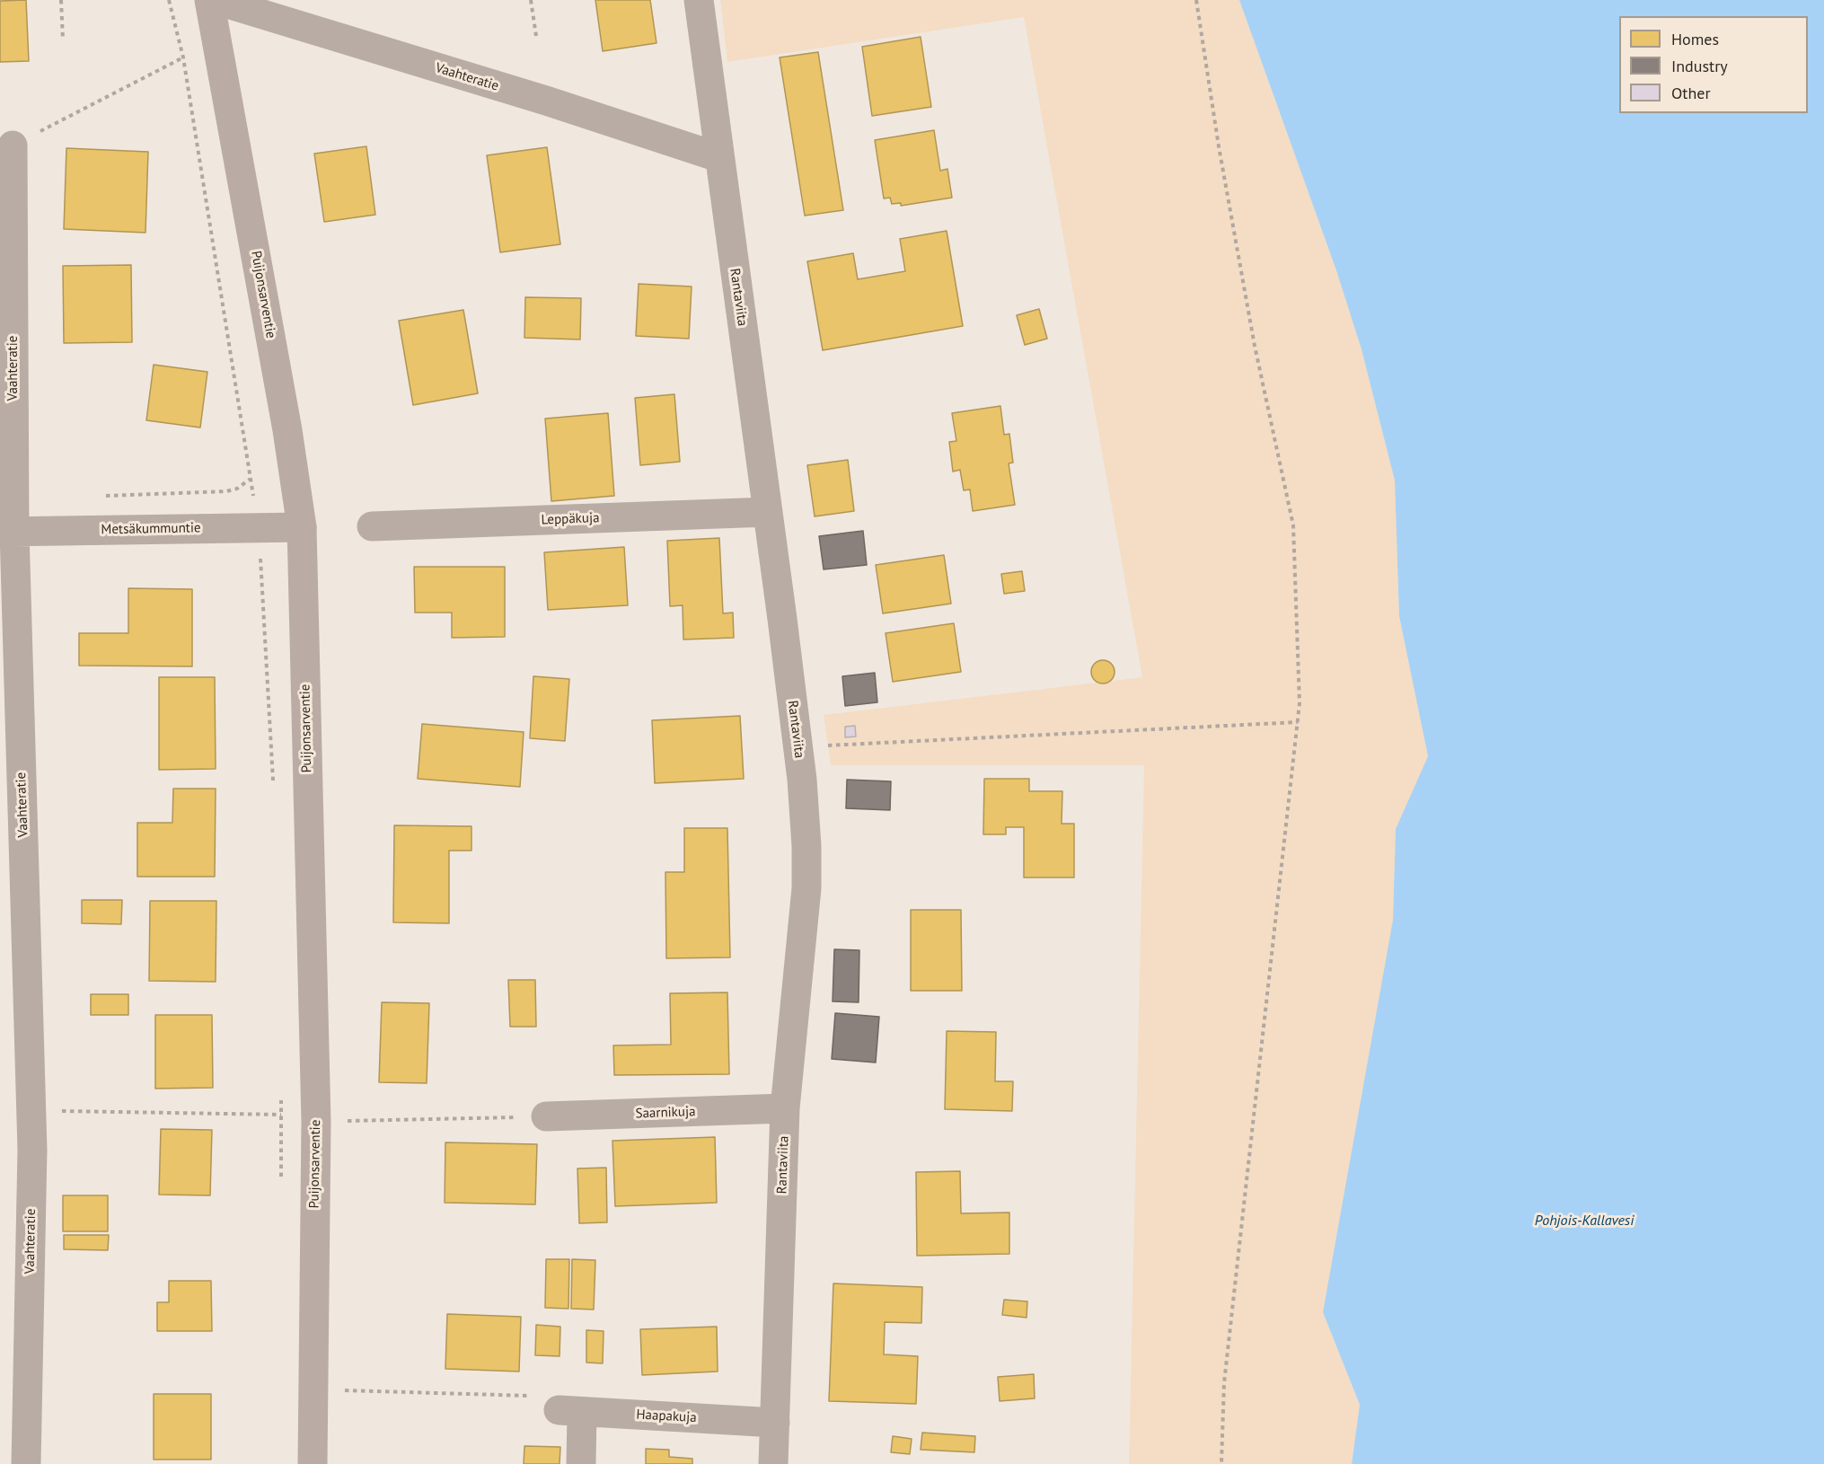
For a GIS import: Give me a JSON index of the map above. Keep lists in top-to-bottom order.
{
  "streets": {
    "main road": ["Puijonsarventie"],
    "street": [
      "Vaahteratie",
      "Rantaviita",
      "Leppäkuja",
      "Metsäkummuntie",
      "Saarnikuja",
      "Haapakuja"
    ]
  },
  "crossings": [
    ["Vaahteratie", "Rantaviita"],
    ["Vaahteratie", "Metsäkummuntie"],
    ["Puijonsarventie", "Metsäkummuntie"],
    ["Rantaviita", "Leppäkuja"],
    ["Rantaviita", "Saarnikuja"],
    ["Rantaviita", "Haapakuja"]
  ],
  "water": ["Pohjois-Kallavesi"],
  "legend": ["Homes", "Industry", "Other"]
}
